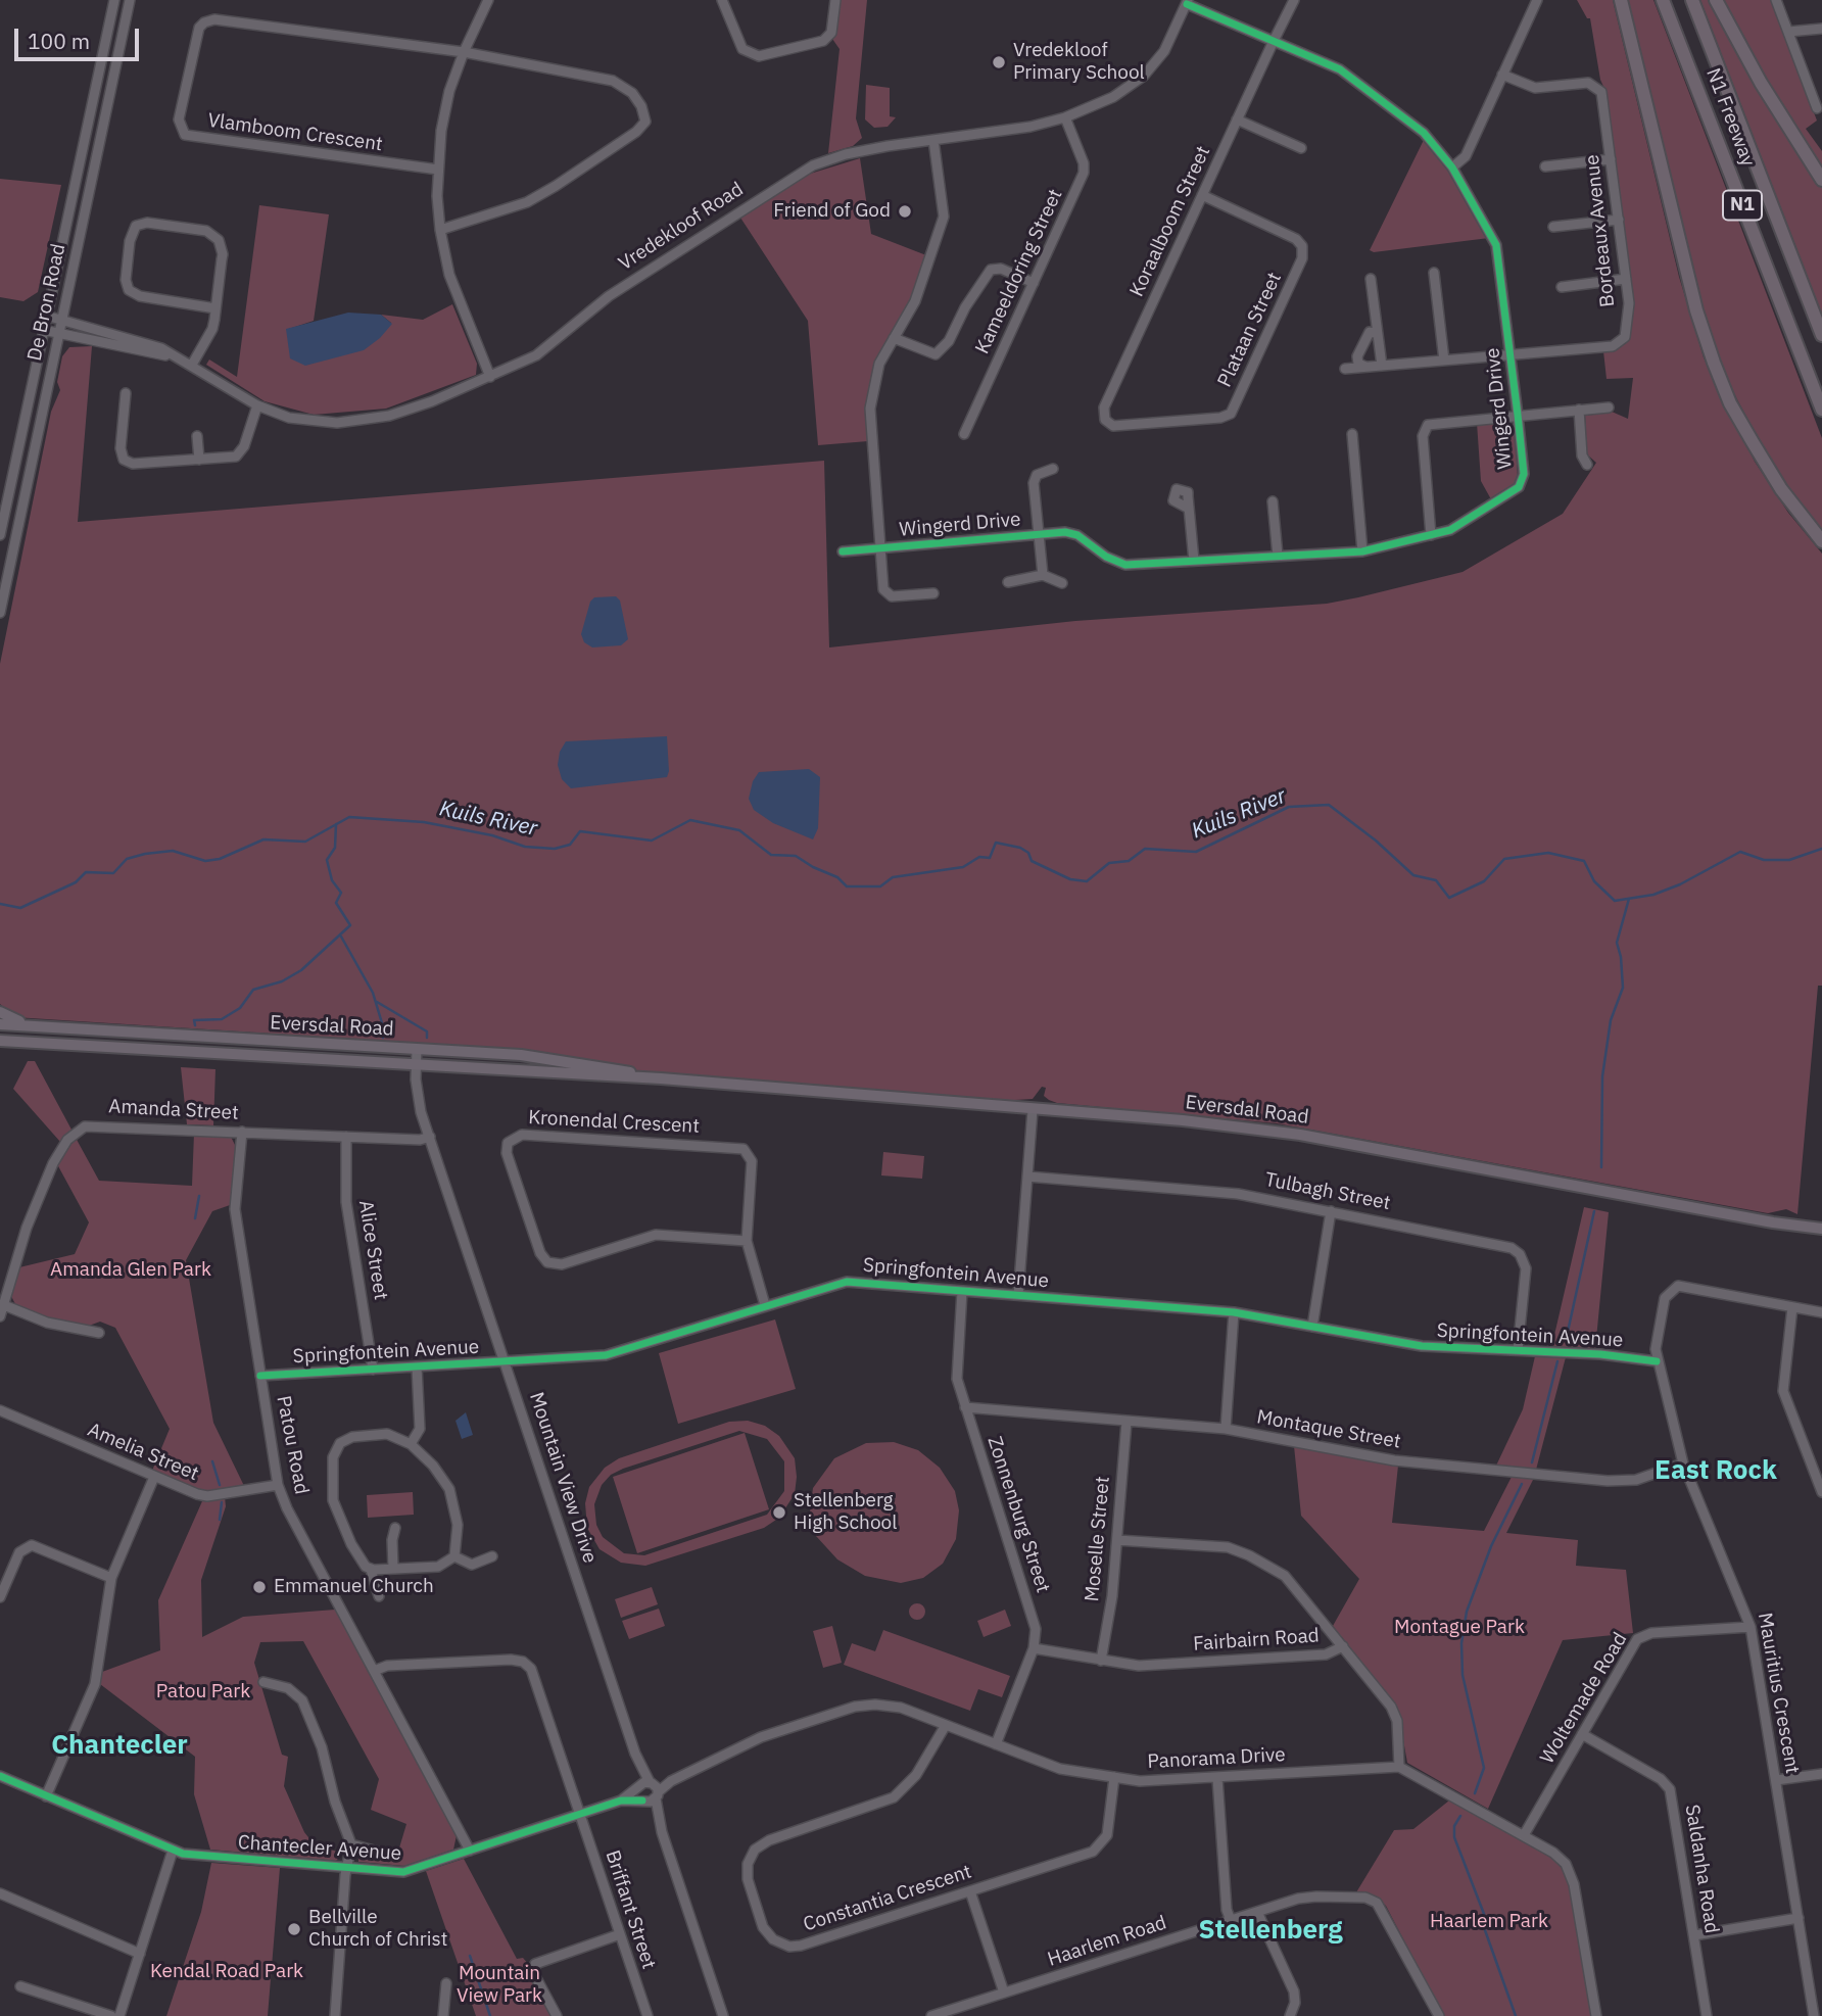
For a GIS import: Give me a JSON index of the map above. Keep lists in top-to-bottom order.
{
  "streets": {
    "highway": ["N1 Freeway", "N1"],
    "main road": ["Eversdal Road"],
    "street": [
      "Vlamboom Crescent",
      "Koraalboom Street",
      "Vredekloof Road",
      "Bordeaux Avenue",
      "Kameeldoring Street",
      "De Bron Road",
      "Plataan Street",
      "Wingerd Drive",
      "Amanda Street",
      "Kronendal Crescent",
      "Tulbagh Street",
      "Alice Street",
      "Springfontein Avenue",
      "Montaque Street",
      "Patou Road",
      "Amelia Street",
      "Mountain View Drive",
      "Zonnenburg Street",
      "Moselle Street",
      "Fairbairn Road",
      "Mauritius Crescent",
      "Woltemade Road",
      "Panorama Drive",
      "Chantecler Avenue",
      "Saldanha Road",
      "Constantia Crescent",
      "Briffant Street",
      "Haarlem Road"
    ]
  },
  "crossings": [
    ["Koraalboom Street", "Plataan Street"],
    ["Koraalboom Street", "Wingerd Drive"],
    ["Vredekloof Road", "Kameeldoring Street"],
    ["Vredekloof Road", "De Bron Road"],
    ["Vredekloof Road", "Wingerd Drive"],
    ["Bordeaux Avenue", "Wingerd Drive"],
    ["Eversdal Road", "Mountain View Drive"],
    ["Amanda Street", "Alice Street"],
    ["Amanda Street", "Patou Road"],
    ["Amanda Street", "Mountain View Drive"],
    ["Kronendal Crescent", "Springfontein Avenue"],
    ["Tulbagh Street", "Springfontein Avenue"],
    ["Alice Street", "Springfontein Avenue"],
    ["Springfontein Avenue", "Patou Road"],
    ["Springfontein Avenue", "Mountain View Drive"],
    ["Springfontein Avenue", "Zonnenburg Street"],
    ["Springfontein Avenue", "Mauritius Crescent"],
    ["Montaque Street", "Zonnenburg Street"],
    ["Montaque Street", "Moselle Street"],
    ["Montaque Street", "Mauritius Crescent"],
    ["Patou Road", "Amelia Street"],
    ["Patou Road", "Chantecler Avenue"],
    ["Patou Road", "Briffant Street"],
    ["Mountain View Drive", "Panorama Drive"],
    ["Mountain View Drive", "Chantecler Avenue"],
    ["Zonnenburg Street", "Fairbairn Road"],
    ["Zonnenburg Street", "Panorama Drive"],
    ["Moselle Street", "Fairbairn Road"],
    ["Fairbairn Road", "Panorama Drive"],
    ["Mauritius Crescent", "Woltemade Road"],
    ["Woltemade Road", "Saldanha Road"],
    ["Panorama Drive", "Chantecler Avenue"],
    ["Panorama Drive", "Constantia Crescent"],
    ["Chantecler Avenue", "Briffant Street"]
  ],
  "districts": ["East Rock", "Chantecler", "Stellenberg"],
  "water": ["Kuils River"],
  "parks": [
    "Amanda Glen Park",
    "Montague Park",
    "Patou Park",
    "Haarlem Park",
    "Kendal Road Park",
    "Mountain View Park"
  ],
  "places": [
    "Vredekloof Primary School",
    "Friend of God",
    "Stellenberg High School",
    "Emmanuel Church",
    "Bellville Church of Christ"
  ],
  "scale_bar": "100 m"
}
